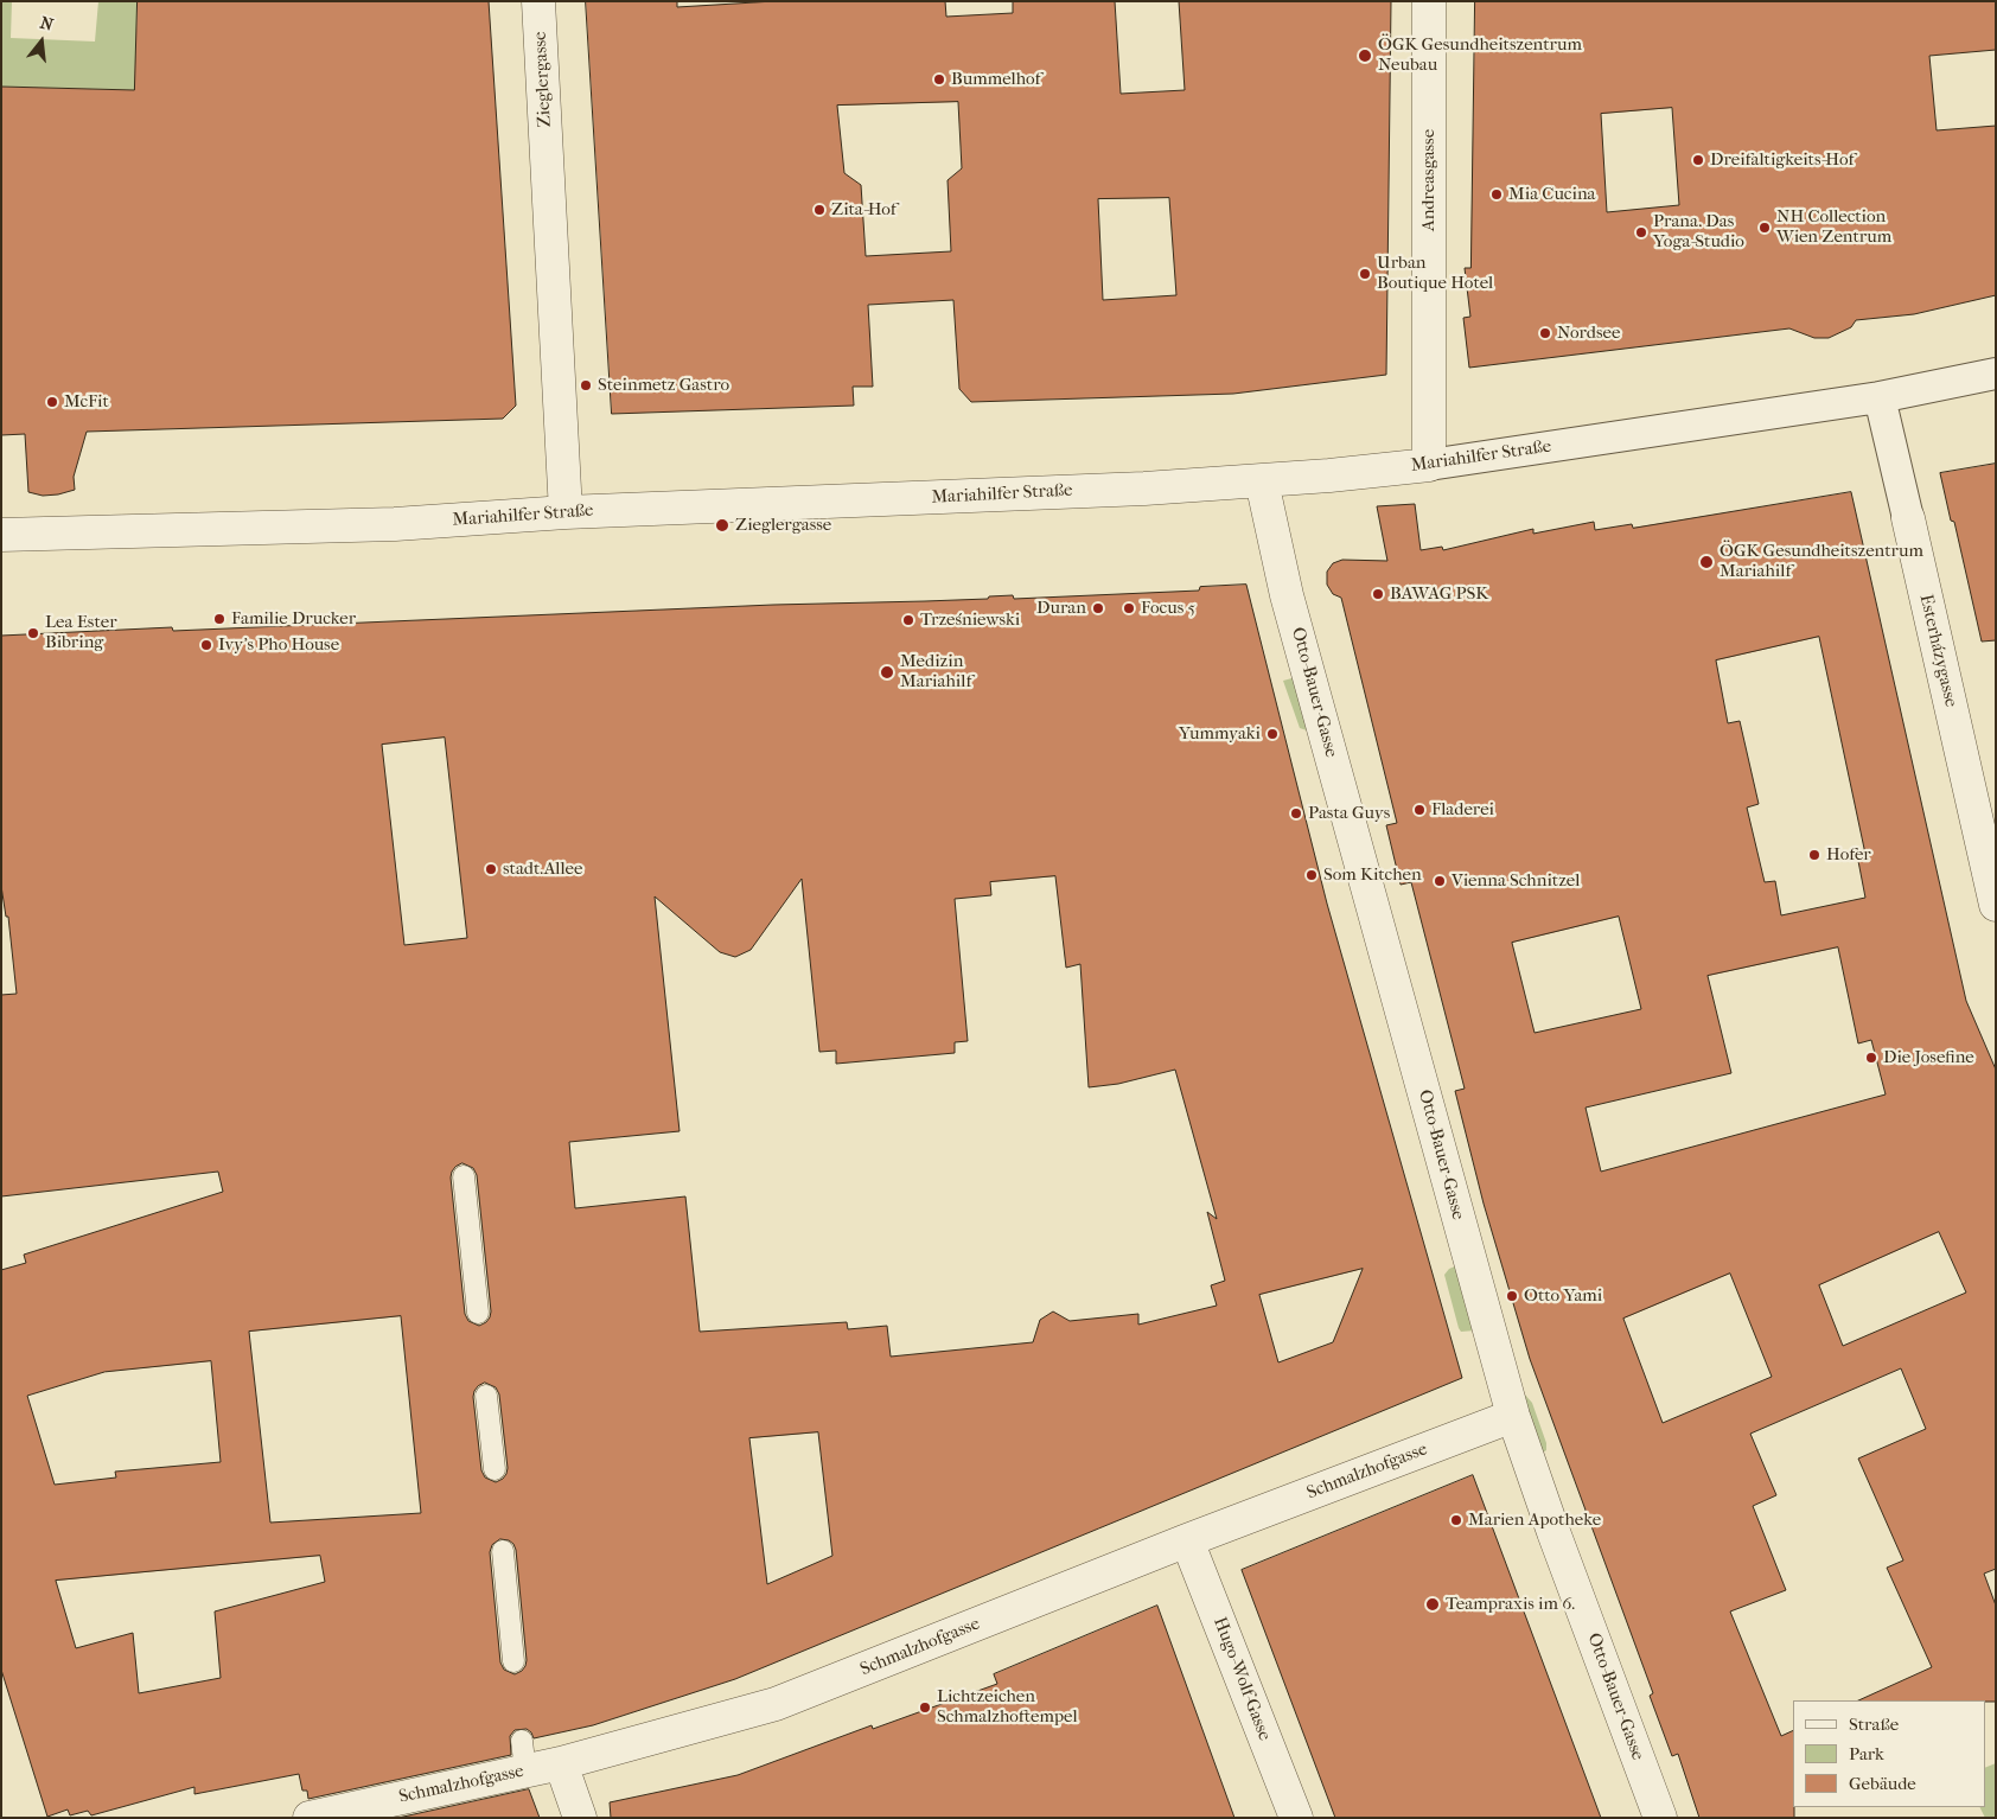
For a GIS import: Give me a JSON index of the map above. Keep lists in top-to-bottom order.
{
  "streets": {
    "street": [
      "Zieglergasse",
      "Andreasgasse",
      "Mariahilfer Straße",
      "Esterházygasse",
      "Otto-Bauer-Gasse",
      "Schmalzhofgasse",
      "Hugo-Wolf-Gasse"
    ]
  },
  "crossings": [
    ["Zieglergasse", "Mariahilfer Straße"],
    ["Andreasgasse", "Mariahilfer Straße"],
    ["Mariahilfer Straße", "Esterházygasse"],
    ["Mariahilfer Straße", "Otto-Bauer-Gasse"],
    ["Otto-Bauer-Gasse", "Schmalzhofgasse"],
    ["Schmalzhofgasse", "Hugo-Wolf-Gasse"]
  ],
  "places": [
    "ÖGK Gesundheitszentrum Neubau",
    "Bummelhof",
    "Dreifaltigkeits-Hof",
    "Mia Cucina",
    "Zita-Hof",
    "NH Collection Wien Zentrum",
    "Prana. Das Yoga-Studio",
    "Urban Boutique Hotel",
    "Nordsee",
    "Steinmetz Gastro",
    "McFit",
    "Zieglergasse",
    "ÖGK Gesundheitszentrum Mariahilf",
    "BAWAG PSK",
    "Duran",
    "Focus 5",
    "Familie Drucker",
    "Trześniewski",
    "Lea Ester Bibring",
    "Ivy's Pho House",
    "Medizin Mariahilf",
    "Yummyaki",
    "Fladerei",
    "Pasta Guys",
    "Hofer",
    "stadt.Allee",
    "Som Kitchen",
    "Vienna Schnitzel",
    "Die Josefine",
    "Otto Yami",
    "Marien Apotheke",
    "Teampraxis im 6.",
    "Lichtzeichen Schmalzhoftempel"
  ],
  "legend": ["Straße", "Park", "Gebäude"],
  "north": "top"
}
